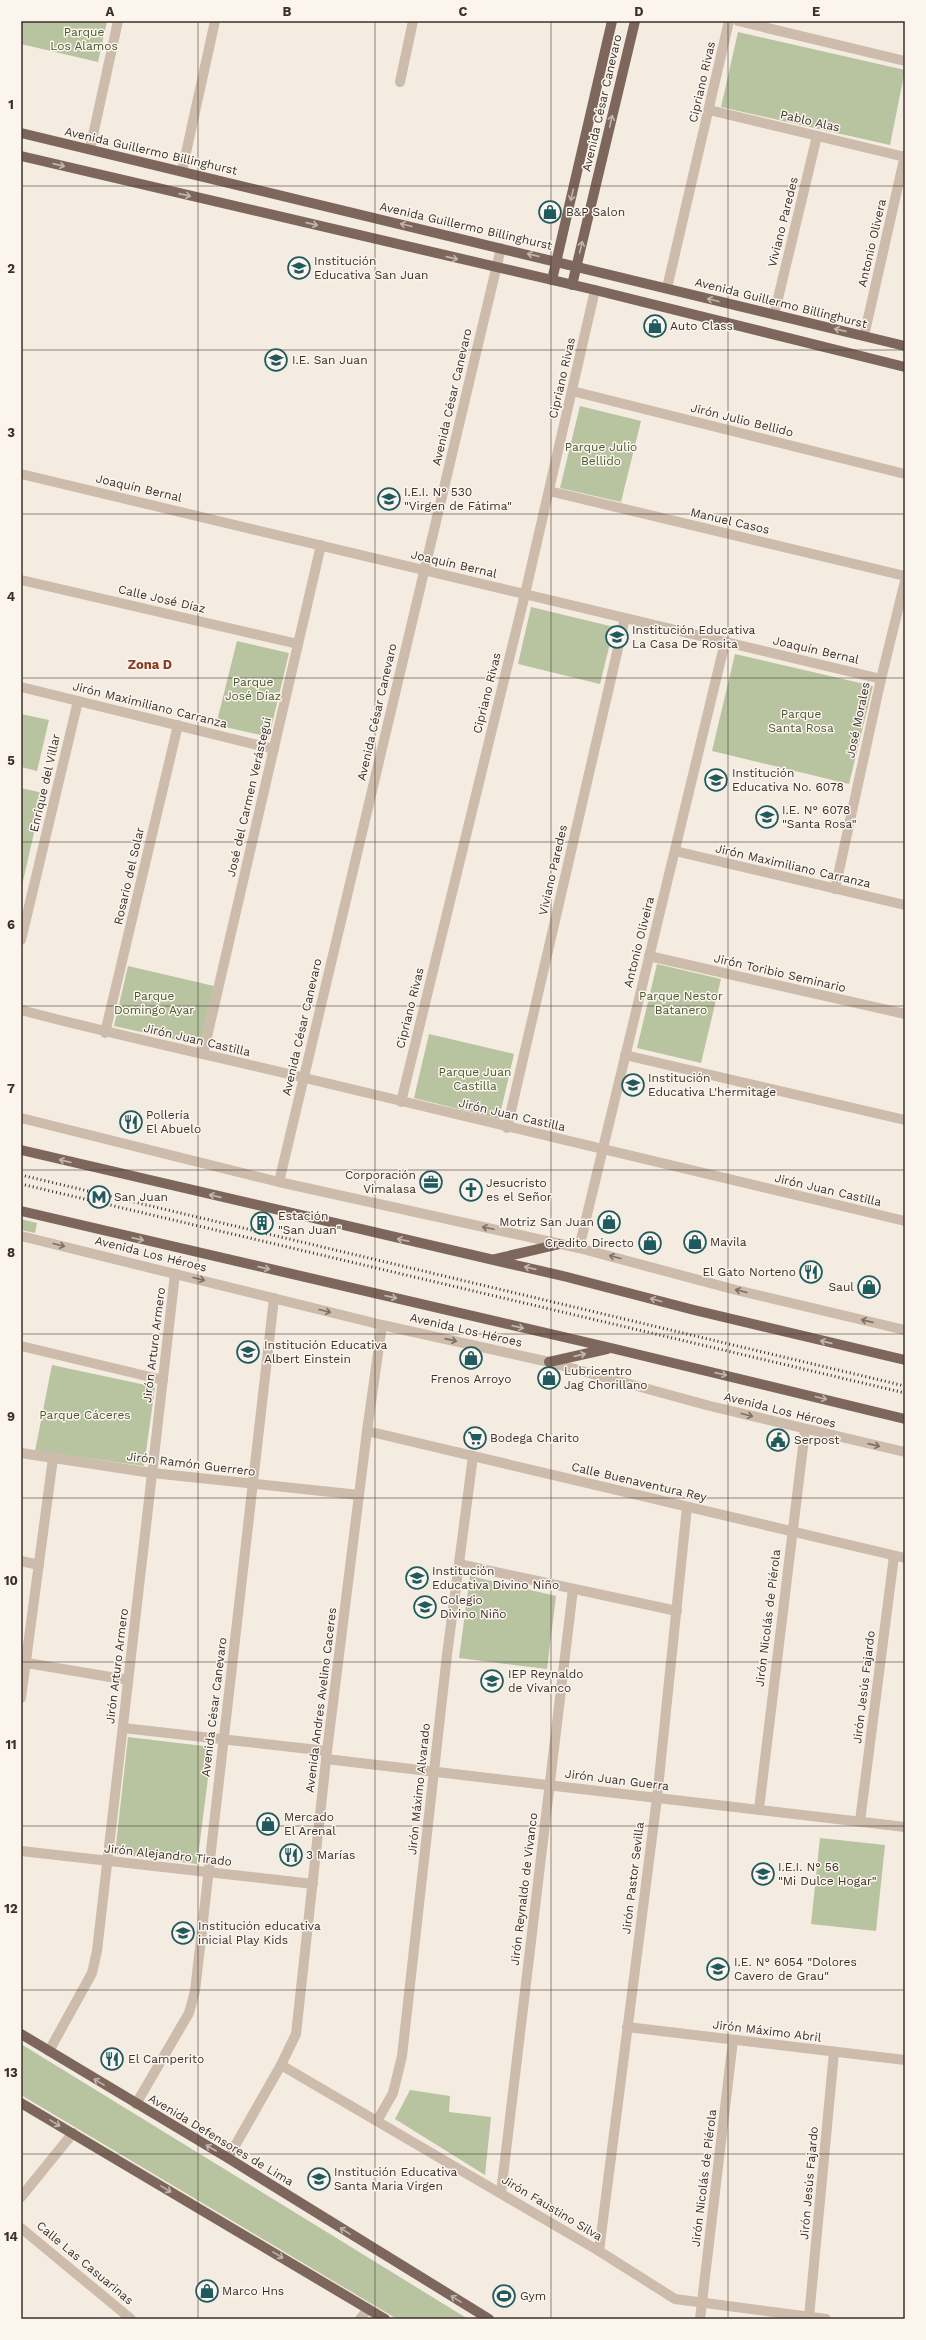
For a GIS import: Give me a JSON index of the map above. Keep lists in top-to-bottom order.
{
  "streets": {
    "main road": [
      "Avenida César Canevaro",
      "Avenida Guillermo Billinghurst",
      "Avenida Los Héroes",
      "Avenida Defensores de Lima"
    ],
    "street": [
      "Cipriano Rivas",
      "Pablo Alas",
      "Viviano Paredes",
      "Antonio Olivera",
      "Jirón Julio Bellido",
      "Joaquín Bernal",
      "Manuel Casos",
      "Calle José Díaz",
      "Jirón Maximiliano Carranza",
      "José Morales",
      "Enrique del Villar",
      "José del Carmen Verástegui",
      "Rosario del Solar",
      "Antonio Oliveira",
      "Jirón Toribio Seminario",
      "Jirón Juan Castilla",
      "Jirón Arturo Armero",
      "Jirón Ramón Guerrero",
      "Calle Buenaventura Rey",
      "Jirón Nicolás de Piérola",
      "Jirón Jesús Fajardo",
      "Avenida Andres Avelino Caceres",
      "Jirón Juan Guerra",
      "Jirón Máximo Alvarado",
      "Jirón Alejandro Tirado",
      "Jirón Pastor Sevilla",
      "Jirón Reynaldo de Vivanco",
      "Jirón Máximo Abril",
      "Jirón Faustino Silva",
      "Calle Las Casuarinas"
    ]
  },
  "crossings": [
    ["Cipriano Rivas", "Pablo Alas"],
    ["Cipriano Rivas", "Avenida Guillermo Billinghurst"],
    ["Cipriano Rivas", "Jirón Julio Bellido"],
    ["Cipriano Rivas", "Joaquín Bernal"],
    ["Cipriano Rivas", "Manuel Casos"],
    ["Cipriano Rivas", "Jirón Juan Castilla"],
    ["Avenida César Canevaro", "Avenida Guillermo Billinghurst"],
    ["Avenida César Canevaro", "Joaquín Bernal"],
    ["Avenida César Canevaro", "Jirón Juan Castilla"],
    ["Avenida César Canevaro", "Avenida Los Héroes"],
    ["Avenida César Canevaro", "Jirón Ramón Guerrero"],
    ["Avenida César Canevaro", "Jirón Juan Guerra"],
    ["Avenida César Canevaro", "Jirón Alejandro Tirado"],
    ["Avenida César Canevaro", "Avenida Defensores de Lima"],
    ["Pablo Alas", "Viviano Paredes"],
    ["Pablo Alas", "Antonio Olivera"],
    ["Avenida Guillermo Billinghurst", "Viviano Paredes"],
    ["Avenida Guillermo Billinghurst", "Antonio Olivera"],
    ["Viviano Paredes", "Joaquín Bernal"],
    ["Viviano Paredes", "Jirón Juan Castilla"],
    ["Joaquín Bernal", "José Morales"],
    ["Joaquín Bernal", "José del Carmen Verástegui"],
    ["Joaquín Bernal", "Antonio Oliveira"],
    ["Calle José Díaz", "José del Carmen Verástegui"],
    ["Jirón Maximiliano Carranza", "José Morales"],
    ["Jirón Maximiliano Carranza", "Enrique del Villar"],
    ["Jirón Maximiliano Carranza", "José del Carmen Verástegui"],
    ["Jirón Maximiliano Carranza", "Rosario del Solar"],
    ["Jirón Maximiliano Carranza", "Antonio Oliveira"],
    ["José del Carmen Verástegui", "Jirón Juan Castilla"],
    ["Rosario del Solar", "Jirón Juan Castilla"],
    ["Antonio Oliveira", "Jirón Toribio Seminario"],
    ["Antonio Oliveira", "Jirón Juan Castilla"],
    ["Avenida Los Héroes", "Jirón Arturo Armero"],
    ["Avenida Los Héroes", "Jirón Nicolás de Piérola"],
    ["Avenida Los Héroes", "Avenida Andres Avelino Caceres"],
    ["Jirón Arturo Armero", "Jirón Ramón Guerrero"],
    ["Jirón Arturo Armero", "Jirón Juan Guerra"],
    ["Jirón Arturo Armero", "Jirón Alejandro Tirado"],
    ["Jirón Arturo Armero", "Avenida Defensores de Lima"],
    ["Jirón Ramón Guerrero", "Avenida Andres Avelino Caceres"],
    ["Calle Buenaventura Rey", "Jirón Nicolás de Piérola"],
    ["Calle Buenaventura Rey", "Jirón Jesús Fajardo"],
    ["Calle Buenaventura Rey", "Avenida Andres Avelino Caceres"],
    ["Calle Buenaventura Rey", "Jirón Máximo Alvarado"],
    ["Calle Buenaventura Rey", "Jirón Pastor Sevilla"],
    ["Jirón Nicolás de Piérola", "Jirón Juan Guerra"],
    ["Jirón Nicolás de Piérola", "Jirón Máximo Abril"],
    ["Jirón Nicolás de Piérola", "Jirón Faustino Silva"],
    ["Jirón Jesús Fajardo", "Jirón Juan Guerra"],
    ["Jirón Jesús Fajardo", "Jirón Máximo Abril"],
    ["Jirón Jesús Fajardo", "Jirón Faustino Silva"],
    ["Avenida Andres Avelino Caceres", "Jirón Juan Guerra"],
    ["Avenida Andres Avelino Caceres", "Jirón Alejandro Tirado"],
    ["Avenida Andres Avelino Caceres", "Avenida Defensores de Lima"],
    ["Avenida Andres Avelino Caceres", "Jirón Faustino Silva"],
    ["Jirón Juan Guerra", "Jirón Máximo Alvarado"],
    ["Jirón Juan Guerra", "Jirón Pastor Sevilla"],
    ["Jirón Juan Guerra", "Jirón Reynaldo de Vivanco"],
    ["Jirón Máximo Alvarado", "Jirón Faustino Silva"],
    ["Jirón Pastor Sevilla", "Jirón Máximo Abril"],
    ["Jirón Pastor Sevilla", "Jirón Faustino Silva"],
    ["Jirón Reynaldo de Vivanco", "Jirón Faustino Silva"]
  ],
  "districts": ["Zona D"],
  "parks": [
    "Parque Los Alamos",
    "Parque Julio Bellido",
    "Parque José Díaz",
    "Parque Santa Rosa",
    "Parque Domingo Ayar",
    "Parque Nestor Batanero",
    "Parque Juan Castilla",
    "Parque Cáceres"
  ],
  "places": {
    "shop": [
      "B&P Salon",
      "Auto Class",
      "Motriz San Juan",
      "Mavila",
      "Credito Directo",
      "Saul",
      "Frenos Arroyo",
      "Lubricentro Jag Chorillano",
      "Mercado El Arenal",
      "Marco Hns"
    ],
    "school or university": [
      "Institución Educativa San Juan",
      "I.E. San Juan",
      "I.E.I. N° 530 \"Virgen de Fátima\"",
      "Institución Educativa La Casa De Rosita",
      "Institución Educativa No. 6078",
      "I.E. N° 6078 \"Santa Rosa\"",
      "Institución Educativa L'hermitage",
      "Institución Educativa Albert Einstein",
      "Institución Educativa Divino Niño",
      "Colegio Divino Niño",
      "IEP Reynaldo de Vivanco",
      "I.E.I. N° 56 \"Mi Dulce Hogar\"",
      "Institución educativa inicial Play Kids",
      "I.E. N° 6054 \"Dolores Cavero de Grau\"",
      "Institución Educativa Santa Maria Virgen"
    ],
    "restaurant": [
      "Pollería El Abuelo",
      "El Gato Norteno",
      "3 Marías",
      "El Camperito"
    ],
    "office": ["Corporación Vimalasa"],
    "church": ["Jesucristo es el Señor"],
    "metro station": ["San Juan"],
    "building": ["Estación \"San Juan\""],
    "supermarket": ["Bodega Charito"],
    "public building": ["Serpost"],
    "sports": ["Gym"]
  },
  "grid": {
    "columns": [
      "A",
      "B",
      "C",
      "D",
      "E"
    ],
    "rows": [
      "1",
      "2",
      "3",
      "4",
      "5",
      "6",
      "7",
      "8",
      "9",
      "10",
      "11",
      "12",
      "13",
      "14"
    ]
  }
}
